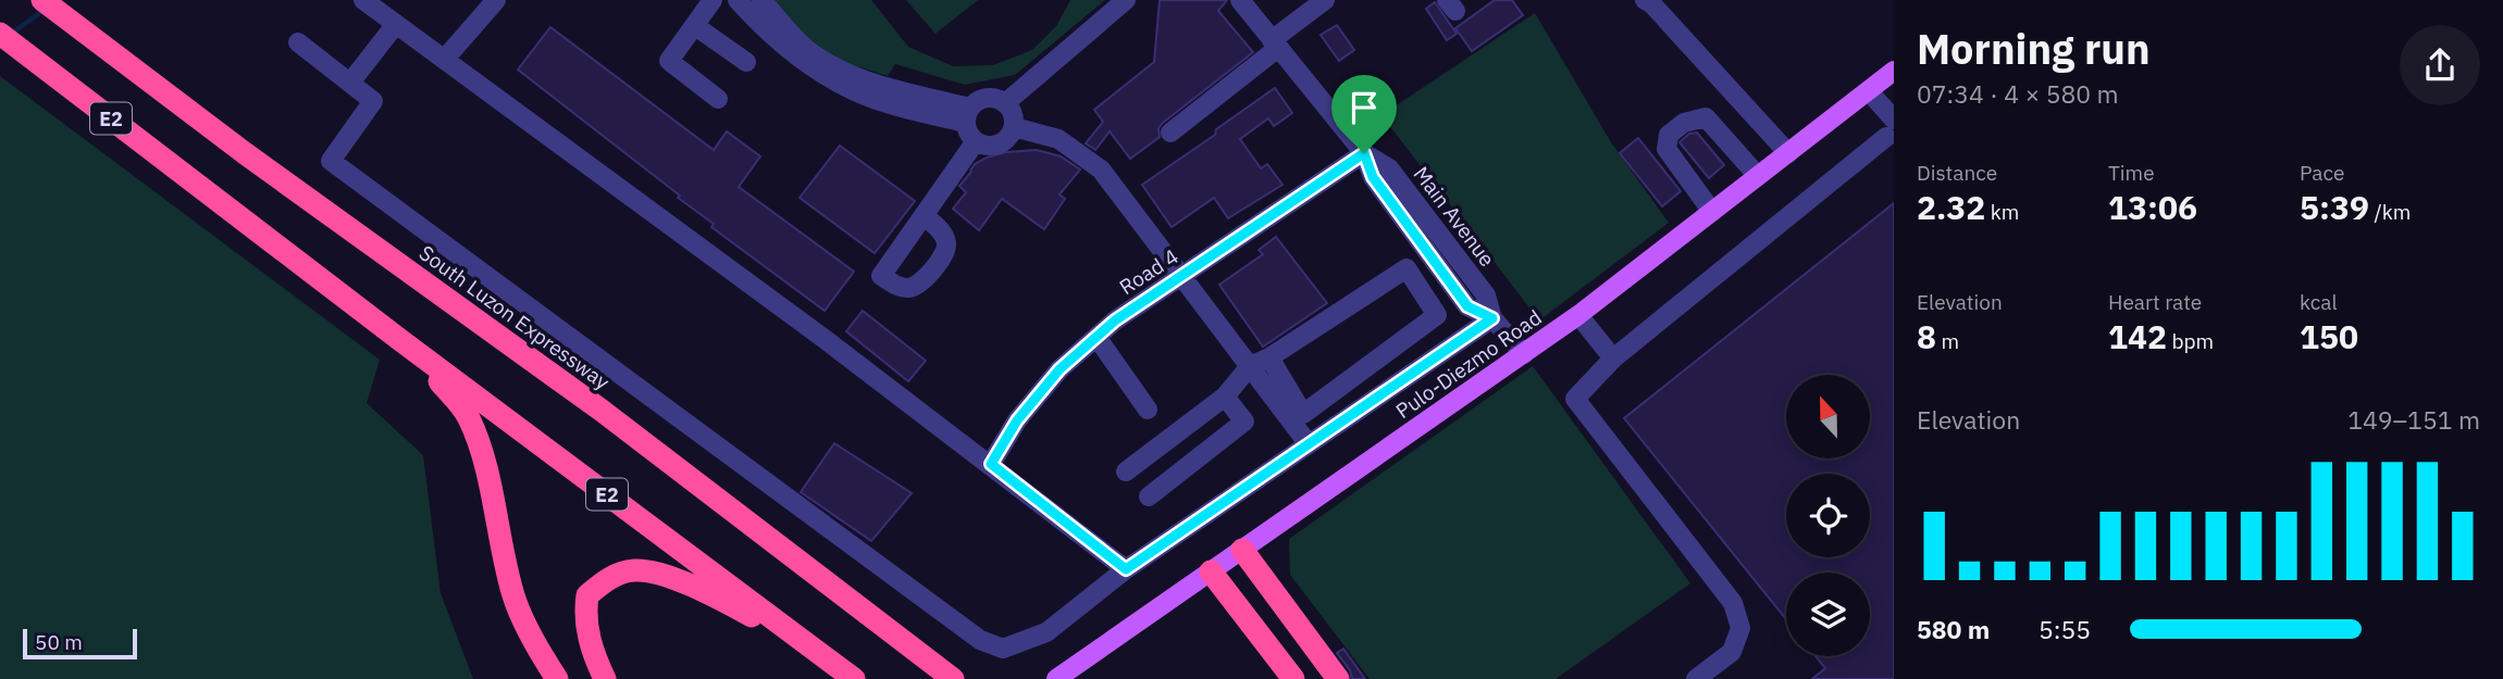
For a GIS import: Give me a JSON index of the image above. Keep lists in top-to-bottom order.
{
  "streets": {
    "highway": ["E2", "South Luzon Expressway"],
    "main road": ["Pulo-Diezmo Road"],
    "street": ["Main Avenue", "Road 4"]
  },
  "crossings": [
    ["Main Avenue", "Road 4"],
    ["Main Avenue", "Pulo-Diezmo Road"]
  ],
  "scale_bar": "50 m",
  "north": "top",
  "page": {
    "heading": ["Morning run", "07:34 · 4 × 580 m"],
    "stats": [
      ["Distance", "2.32 km"],
      ["Time", "13:06"],
      ["Pace", "5:39 /km"],
      ["Elevation", "8 m"],
      ["Heart rate", "142 bpm"],
      ["kcal", "150"]
    ],
    "chart": ["Elevation", "149–151 m"],
    "list": [
      {
        "name": "580 m",
        "note": "5:55"
      }
    ],
    "scale": "50 m"
  }
}
